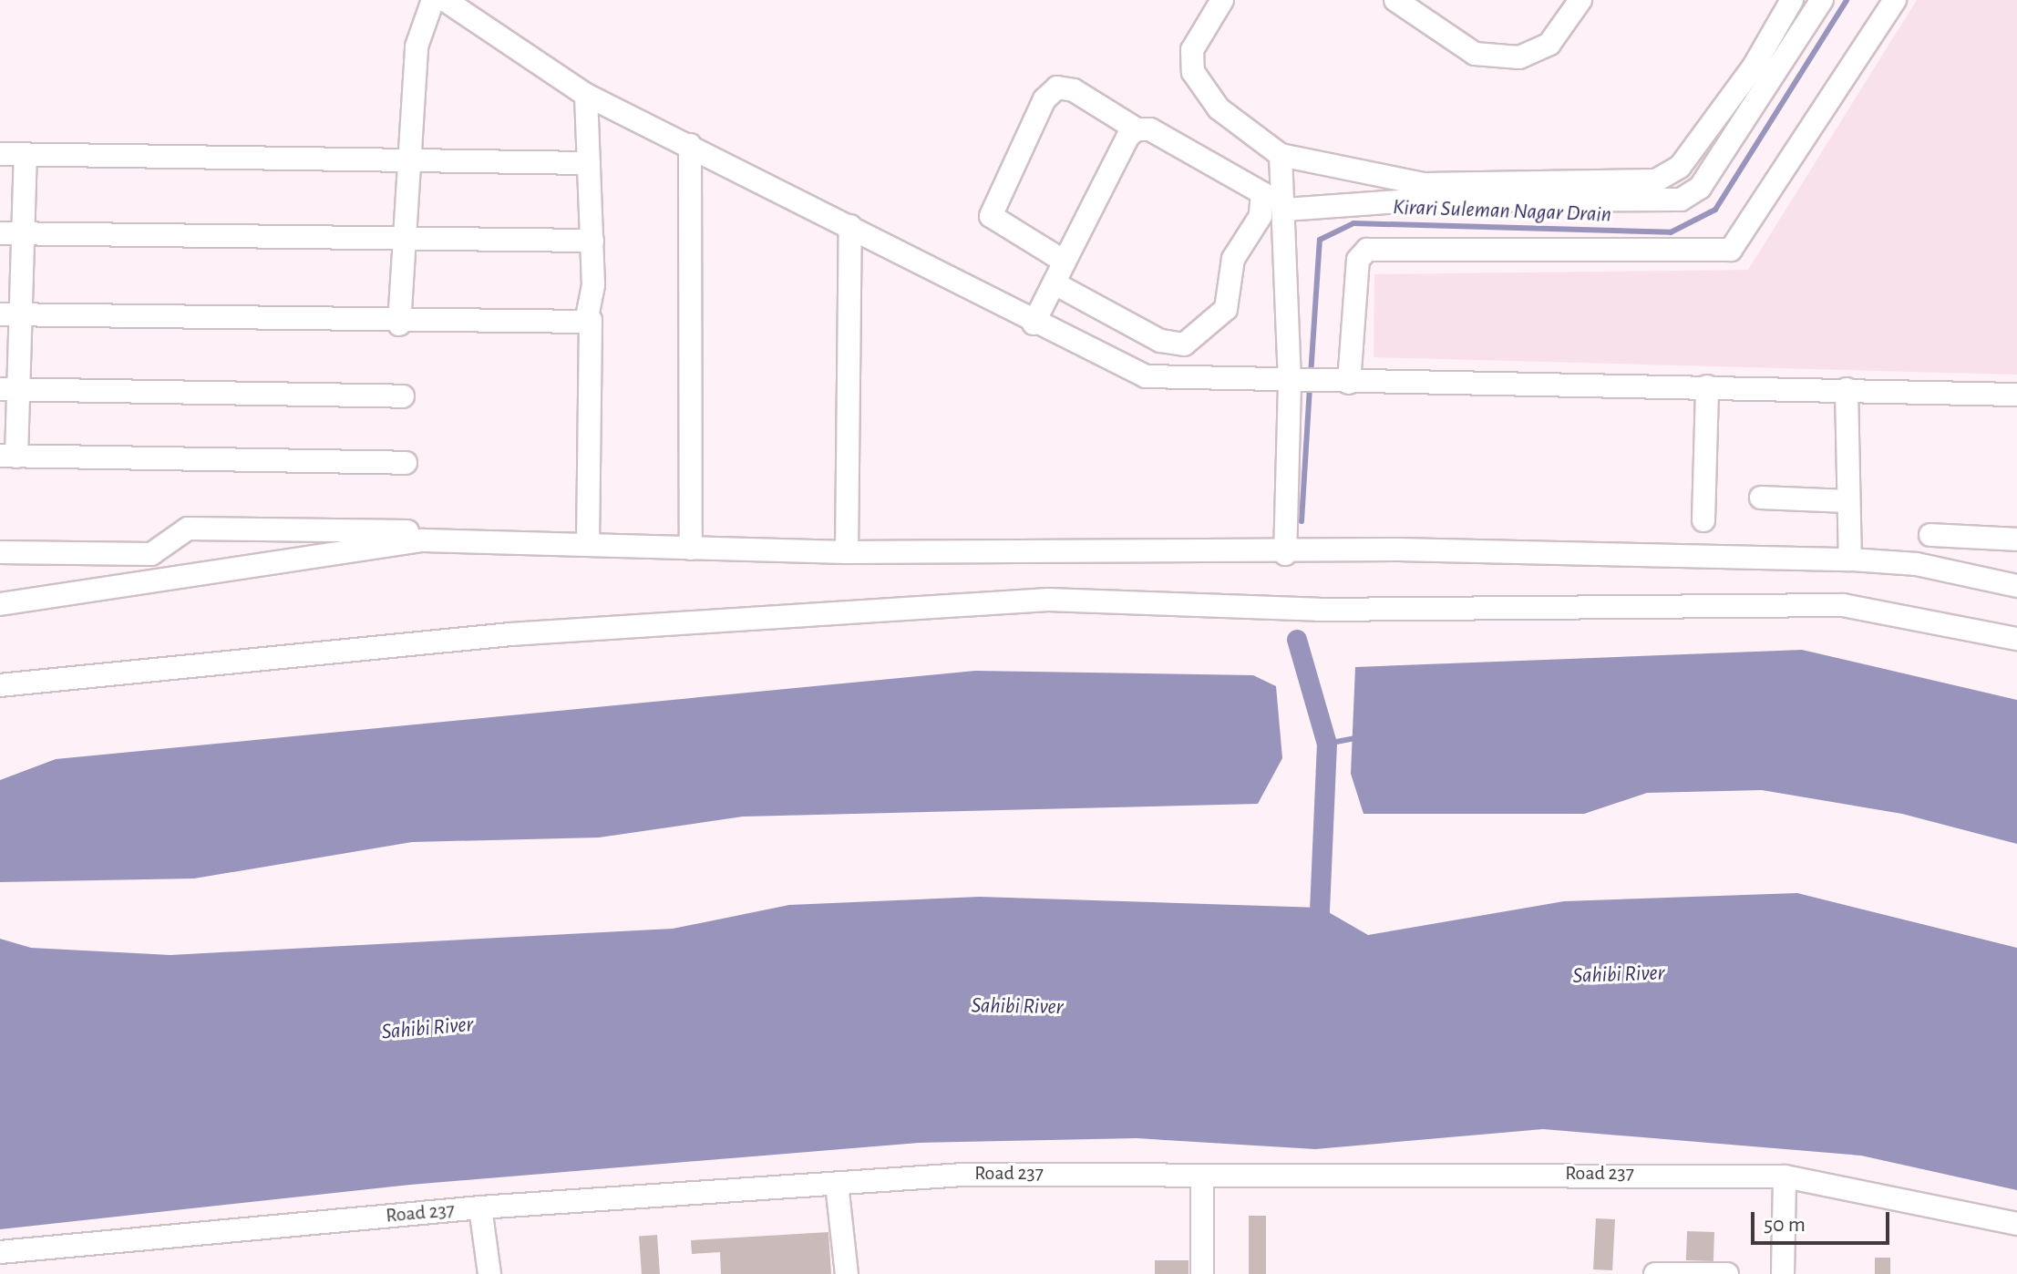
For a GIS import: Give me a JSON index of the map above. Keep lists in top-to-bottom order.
{
  "streets": {
    "street": ["Road 237"]
  },
  "water": ["Kirari Suleman Nagar Drain", "Sahibi River"],
  "scale_bar": "50 m"
}
